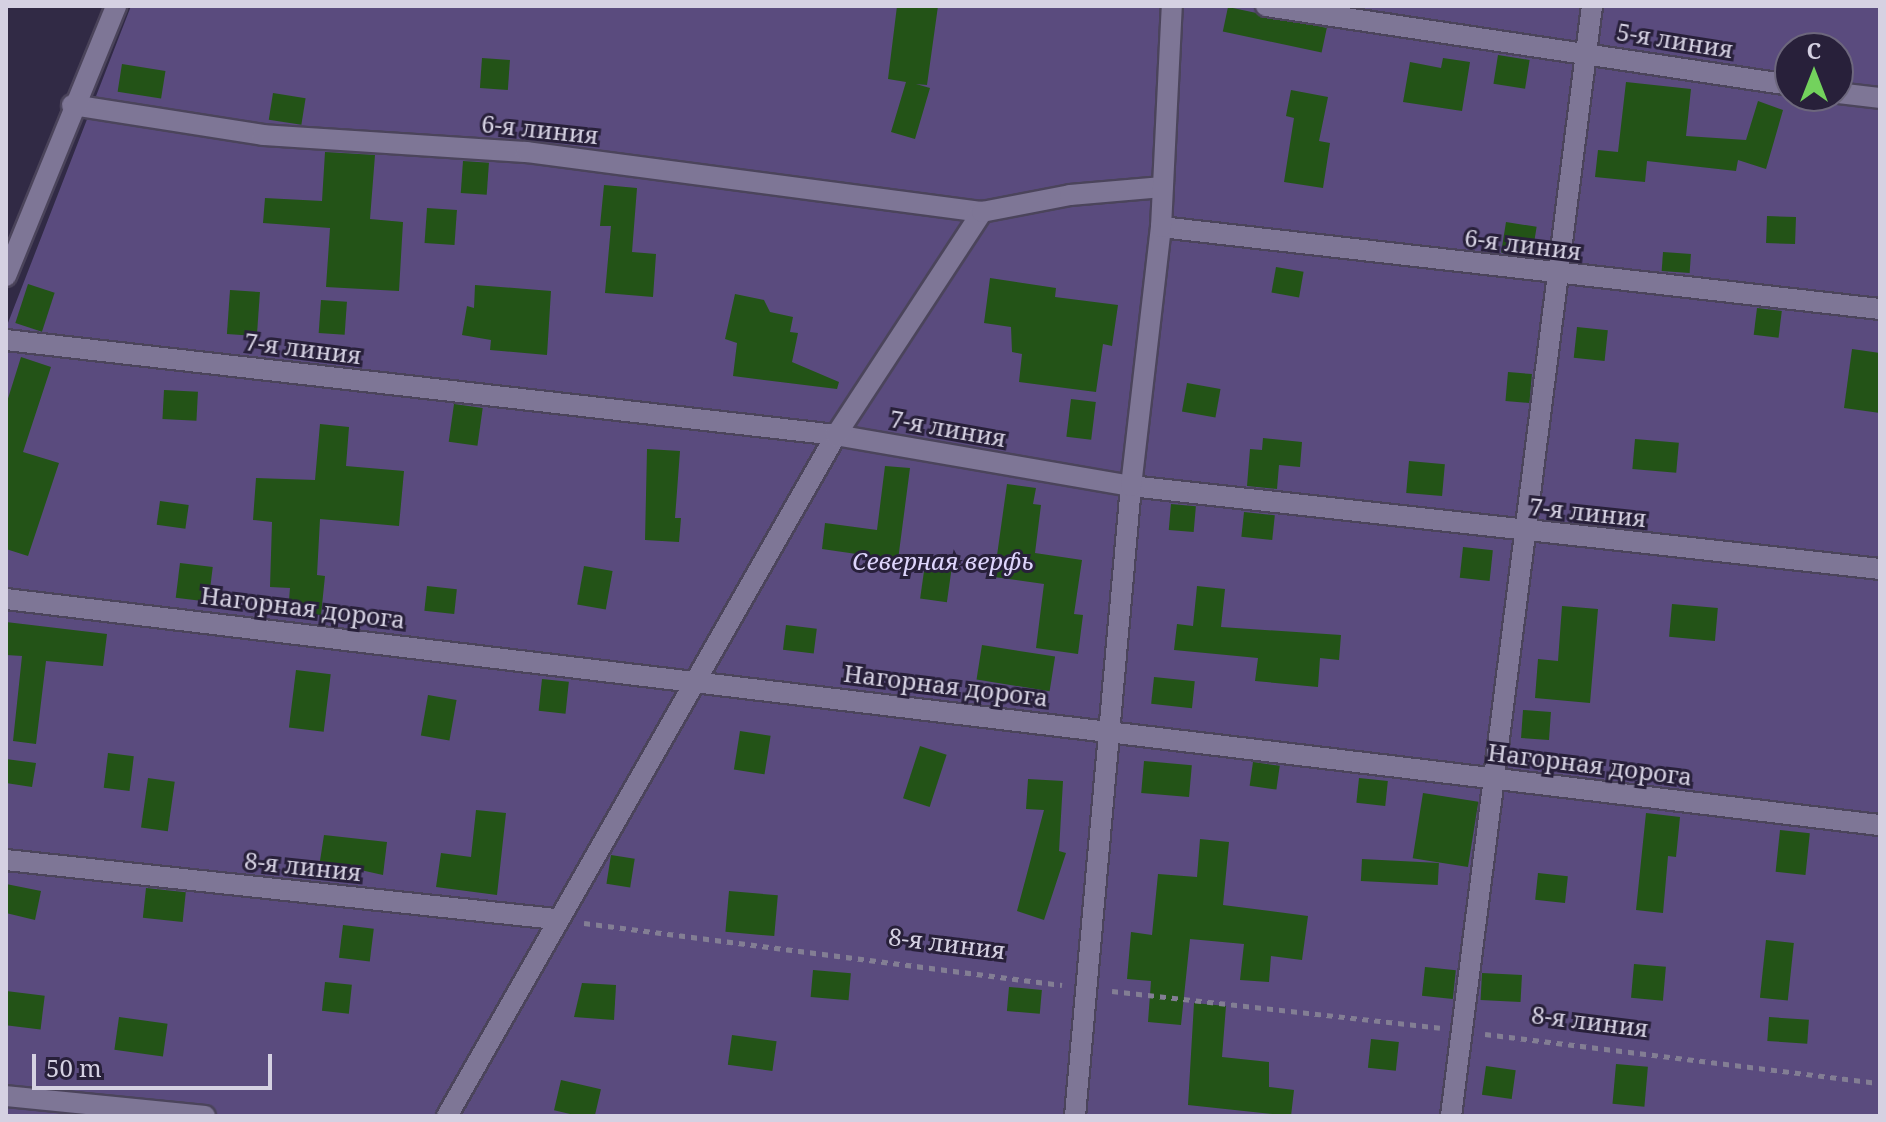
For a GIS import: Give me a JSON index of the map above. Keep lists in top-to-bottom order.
{
  "streets": {
    "street": [
      "5-я линия",
      "6-я линия",
      "7-я линия",
      "Нагорная дорога",
      "8-я линия"
    ]
  },
  "parks": ["Северная верфь"],
  "scale_bar": "50 m",
  "north": "top"
}
